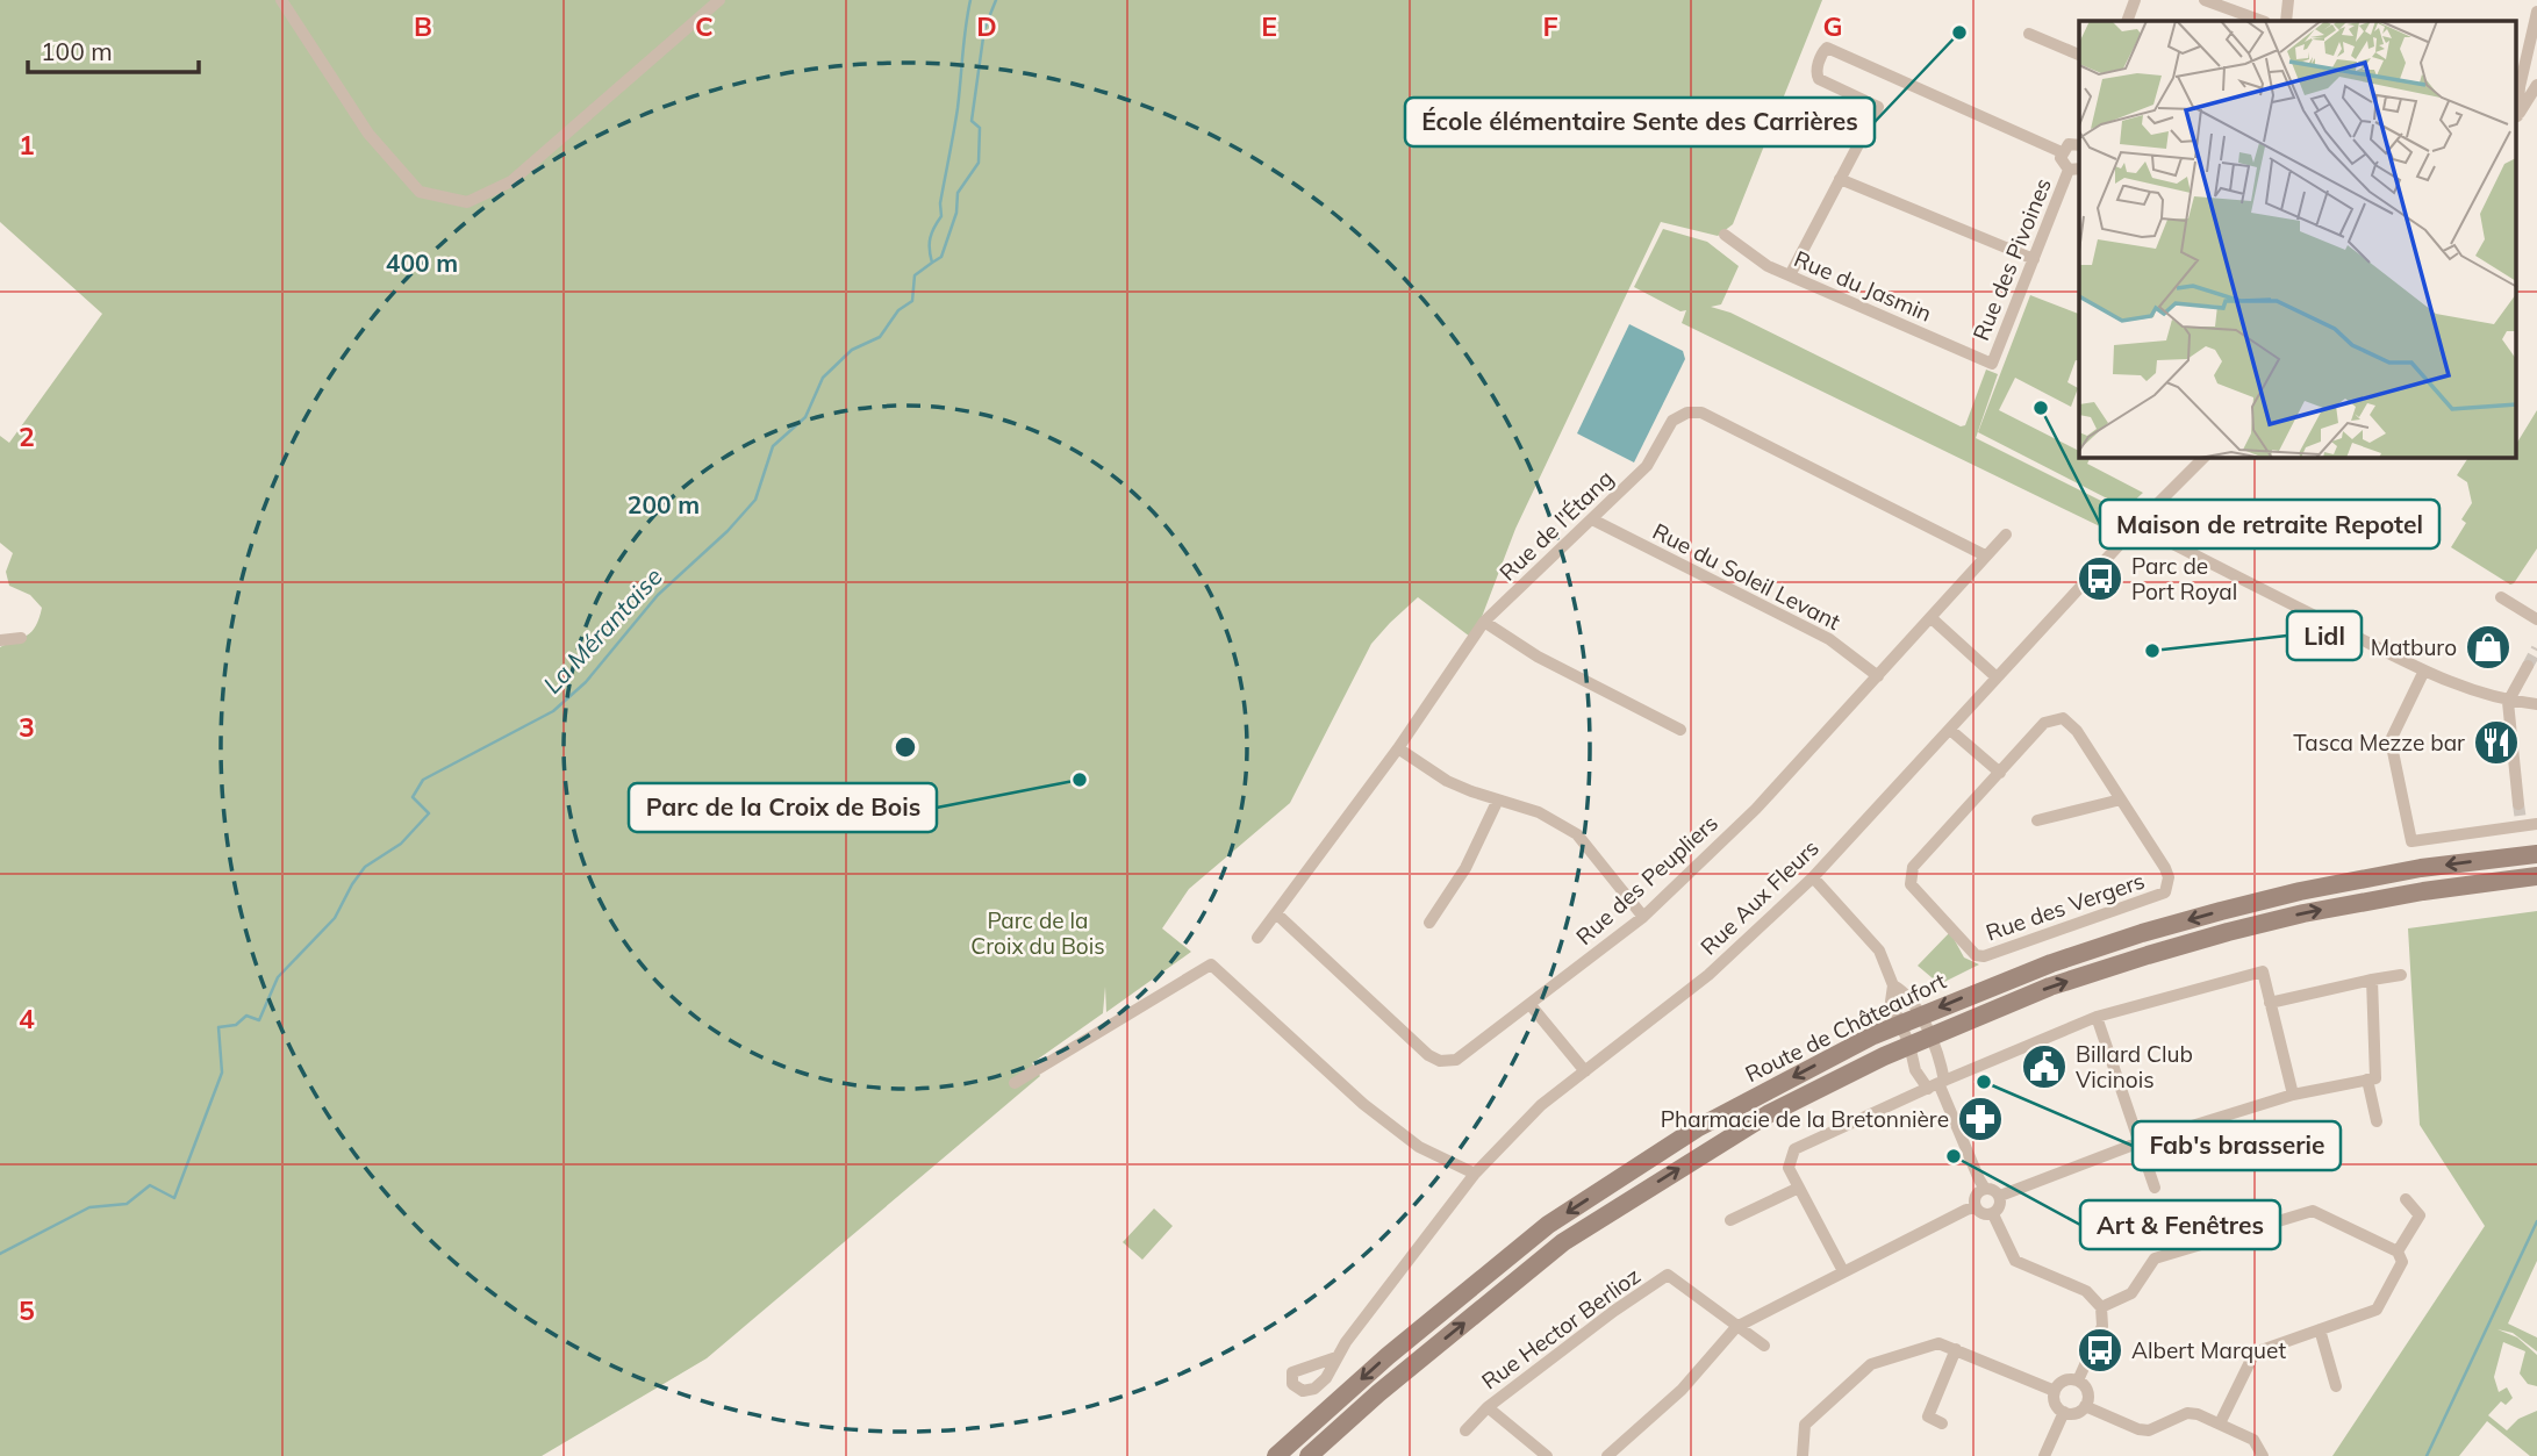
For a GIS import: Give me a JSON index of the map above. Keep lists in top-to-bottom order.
{
  "streets": {
    "main road": ["Route de Châteaufort"],
    "street": [
      "Rue des Pivoines",
      "Rue du Jasmin",
      "Rue de l'Étang",
      "Rue du Soleil Levant",
      "Rue des Peupliers",
      "Rue Aux Fleurs",
      "Rue des Vergers",
      "Rue Hector Berlioz"
    ]
  },
  "crossings": [
    ["Rue des Pivoines", "Rue du Jasmin"],
    ["Rue de l'Étang", "Rue du Soleil Levant"],
    ["Rue de l'Étang", "Rue des Peupliers"],
    ["Rue du Soleil Levant", "Rue des Peupliers"]
  ],
  "water": ["La Mérantaise"],
  "parks": ["Parc de la Croix du Bois"],
  "places": {
    "other": [
      "École élémentaire Sente des Carrières",
      "Maison de retraite Repotel",
      "Lidl",
      "Parc de la Croix de Bois",
      "Fab's brasserie",
      "Art & Fenêtres"
    ],
    "bus stop": ["Parc de Port Royal", "Albert Marquet"],
    "shop": ["Matburo"],
    "restaurant": ["Tasca Mezze bar"],
    "public building": ["Billard Club Vicinois"],
    "pharmacy": ["Pharmacie de la Bretonnière"]
  },
  "scale_bar": "100 m",
  "grid": {
    "columns": [
      "B",
      "C",
      "D",
      "E",
      "F",
      "G"
    ],
    "rows": [
      "1",
      "2",
      "3",
      "4",
      "5"
    ]
  },
  "rings": ["400 m", "200 m"]
}
